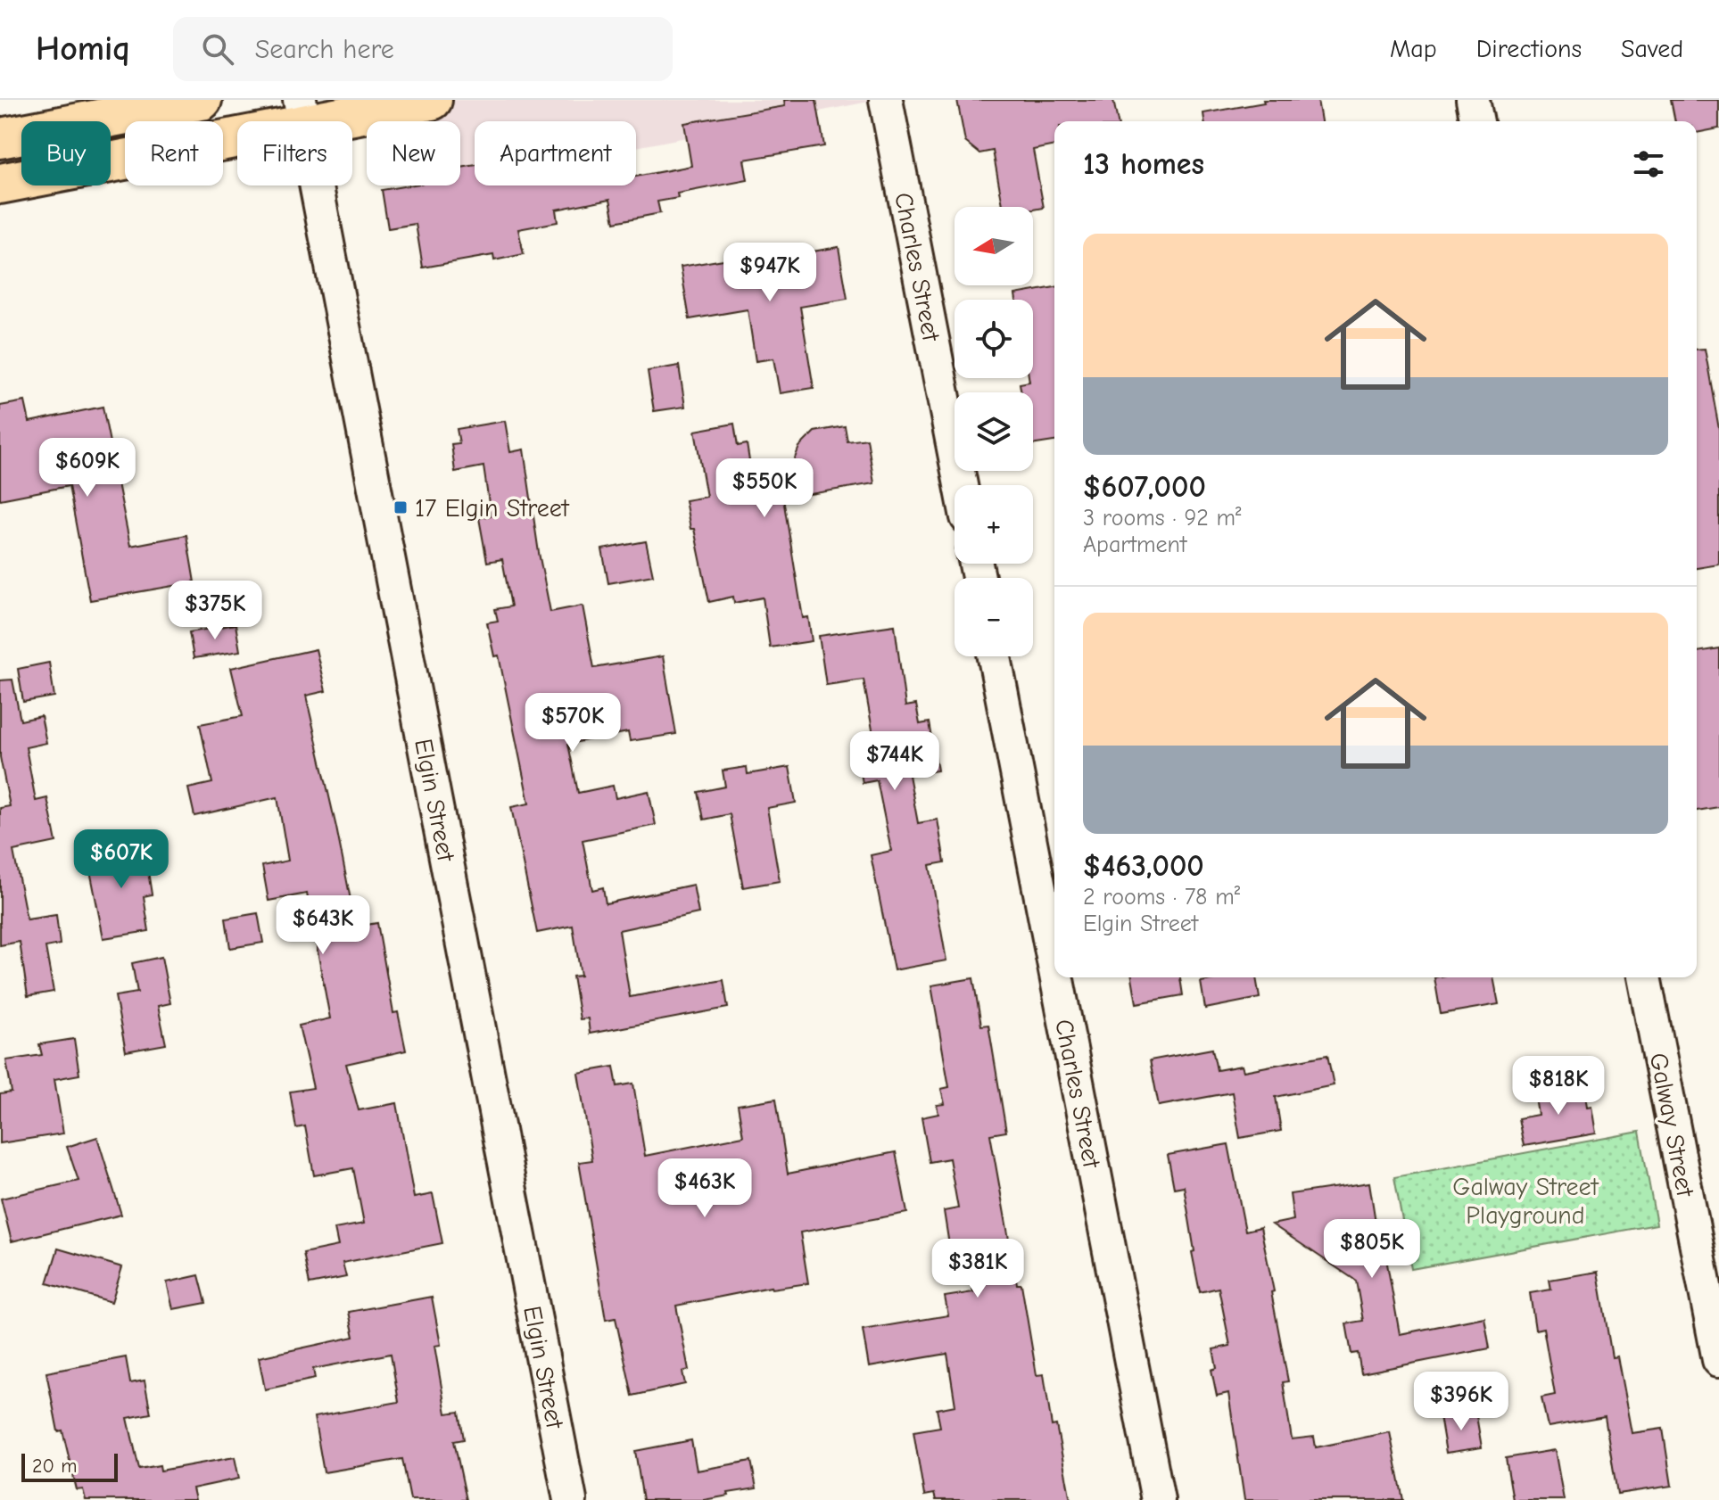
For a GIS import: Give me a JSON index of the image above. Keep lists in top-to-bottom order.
{
  "streets": {
    "street": ["Charles Street", "Elgin Street", "Galway Street"]
  },
  "parks": ["Galway Street Playground"],
  "places": {
    "transit": ["17 Elgin Street"]
  },
  "scale_bar": "20 m",
  "north": "left",
  "page": {
    "header": "Homiq",
    "search": "Search here",
    "nav": ["Map", "Directions", "Saved"],
    "chip": [
      "Buy",
      "Rent",
      "Filters",
      "New",
      "Apartment"
    ],
    "heading": "13 homes",
    "map_buttons": ["+", "−"],
    "list": [
      {
        "name": "$607,000",
        "note": "3 rooms · 92 m² · Apartment"
      },
      {
        "name": "$463,000",
        "note": "2 rooms · 78 m² · Elgin Street"
      }
    ],
    "price": [
      "$947K",
      "$609K",
      "$550K",
      "$375K",
      "$570K",
      "$744K",
      "$607K",
      "$643K",
      "$818K",
      "$463K",
      "$805K",
      "$381K",
      "$396K"
    ],
    "scale": "20 m"
  }
}
